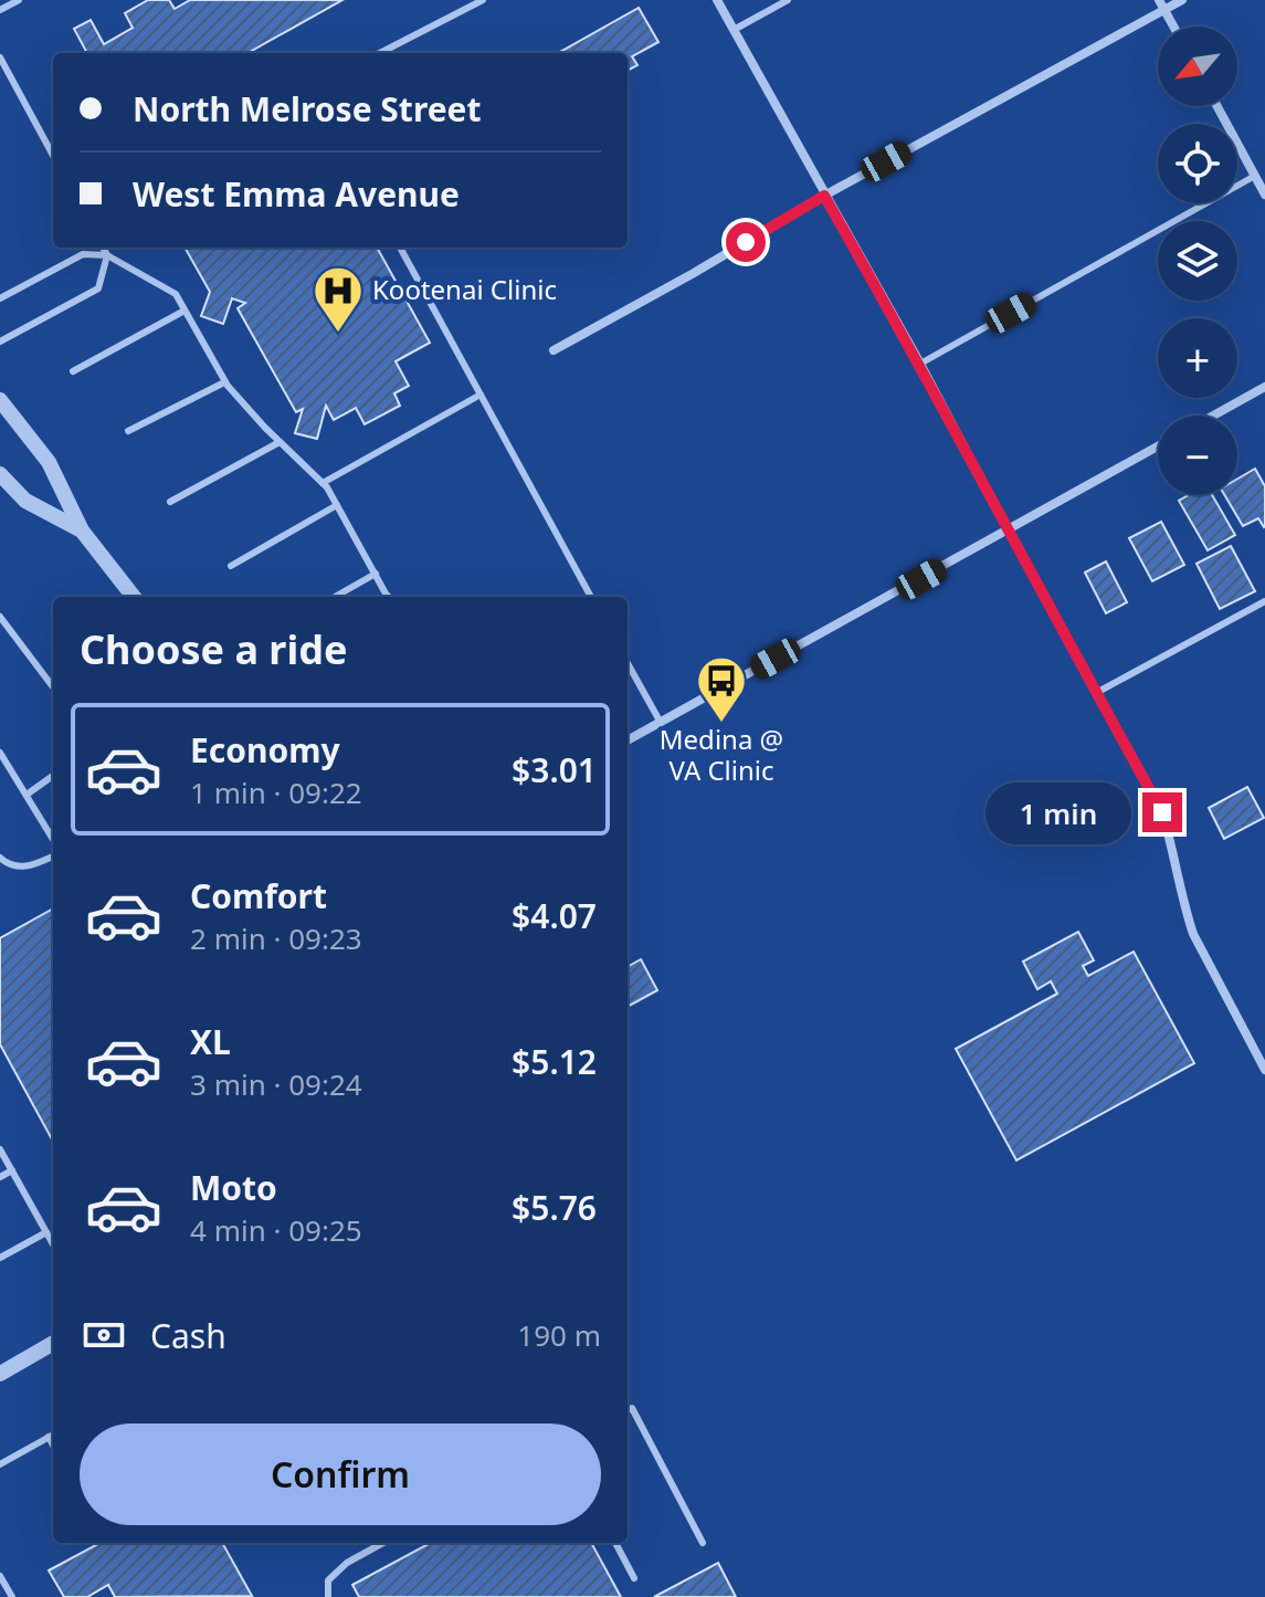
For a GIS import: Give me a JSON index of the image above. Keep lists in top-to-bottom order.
{
  "places": {
    "hospital": ["Kootenai Clinic"],
    "bus stop": ["Medina @ VA Clinic"]
  },
  "north": "bottom left",
  "page": {
    "map_buttons": ["+", "−"],
    "banner": ["North Melrose Street", "West Emma Avenue"],
    "heading": "Choose a ride",
    "list": [
      {
        "name": "Economy",
        "note": "1 min · 09:22",
        "value": "$3.01"
      },
      {
        "name": "Comfort",
        "note": "2 min · 09:23",
        "value": "$4.07"
      },
      {
        "name": "XL",
        "note": "3 min · 09:24",
        "value": "$5.12"
      },
      {
        "name": "Moto",
        "note": "4 min · 09:25",
        "value": "$5.76"
      }
    ],
    "bubble": "1 min",
    "pay": ["Cash", "190 m"],
    "buttons": "Confirm"
  }
}
